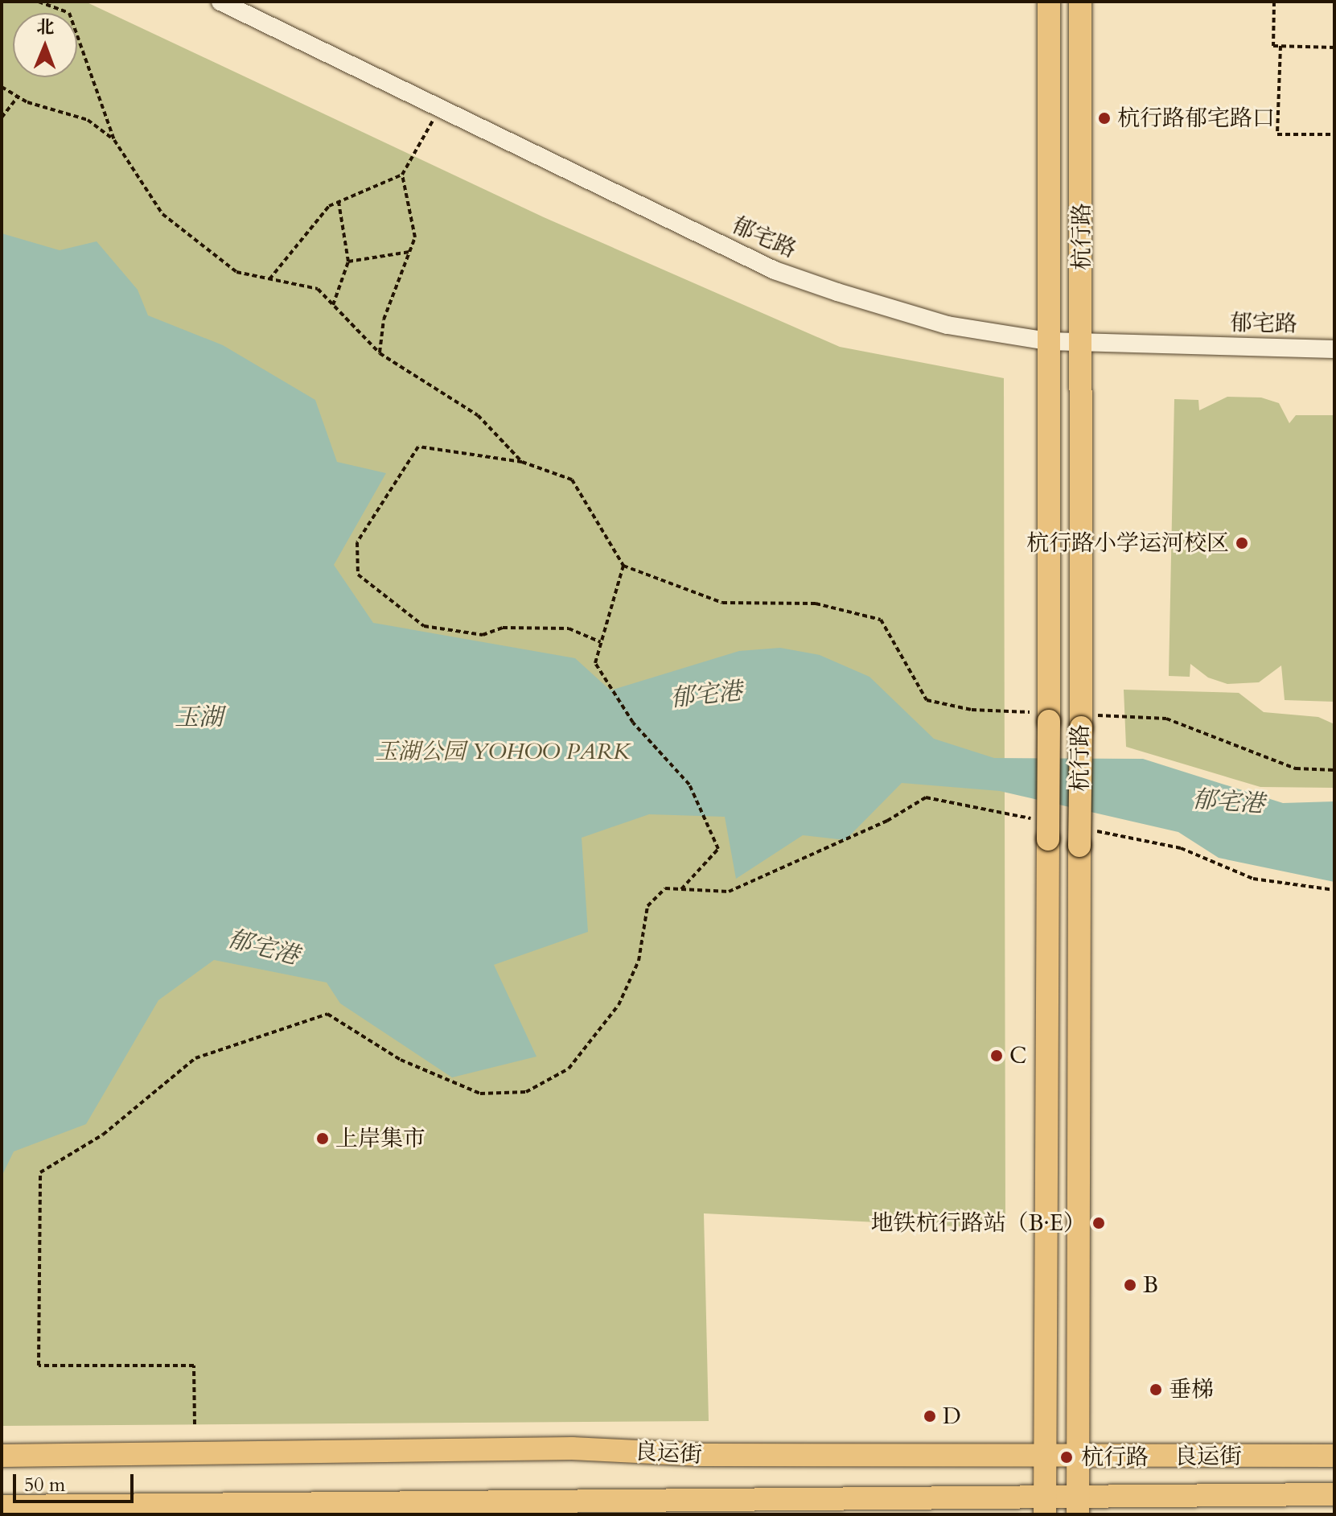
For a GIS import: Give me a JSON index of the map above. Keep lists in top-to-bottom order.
{
  "streets": {
    "main road": ["杭行路", "良运街"],
    "street": ["郁宅路"]
  },
  "crossings": [
    ["杭行路", "郁宅路"],
    ["杭行路", "良运街"]
  ],
  "water": ["郁宅港", "玉湖"],
  "parks": ["玉湖公园 YOHOO PARK"],
  "places": [
    "杭行路郁宅路口",
    "杭行路小学运河校区",
    "C",
    "上岸集市",
    "地铁杭行路站（B·E）",
    "B",
    "垂梯",
    "D",
    "杭行路"
  ],
  "scale_bar": "50 m",
  "north": "top"
}
